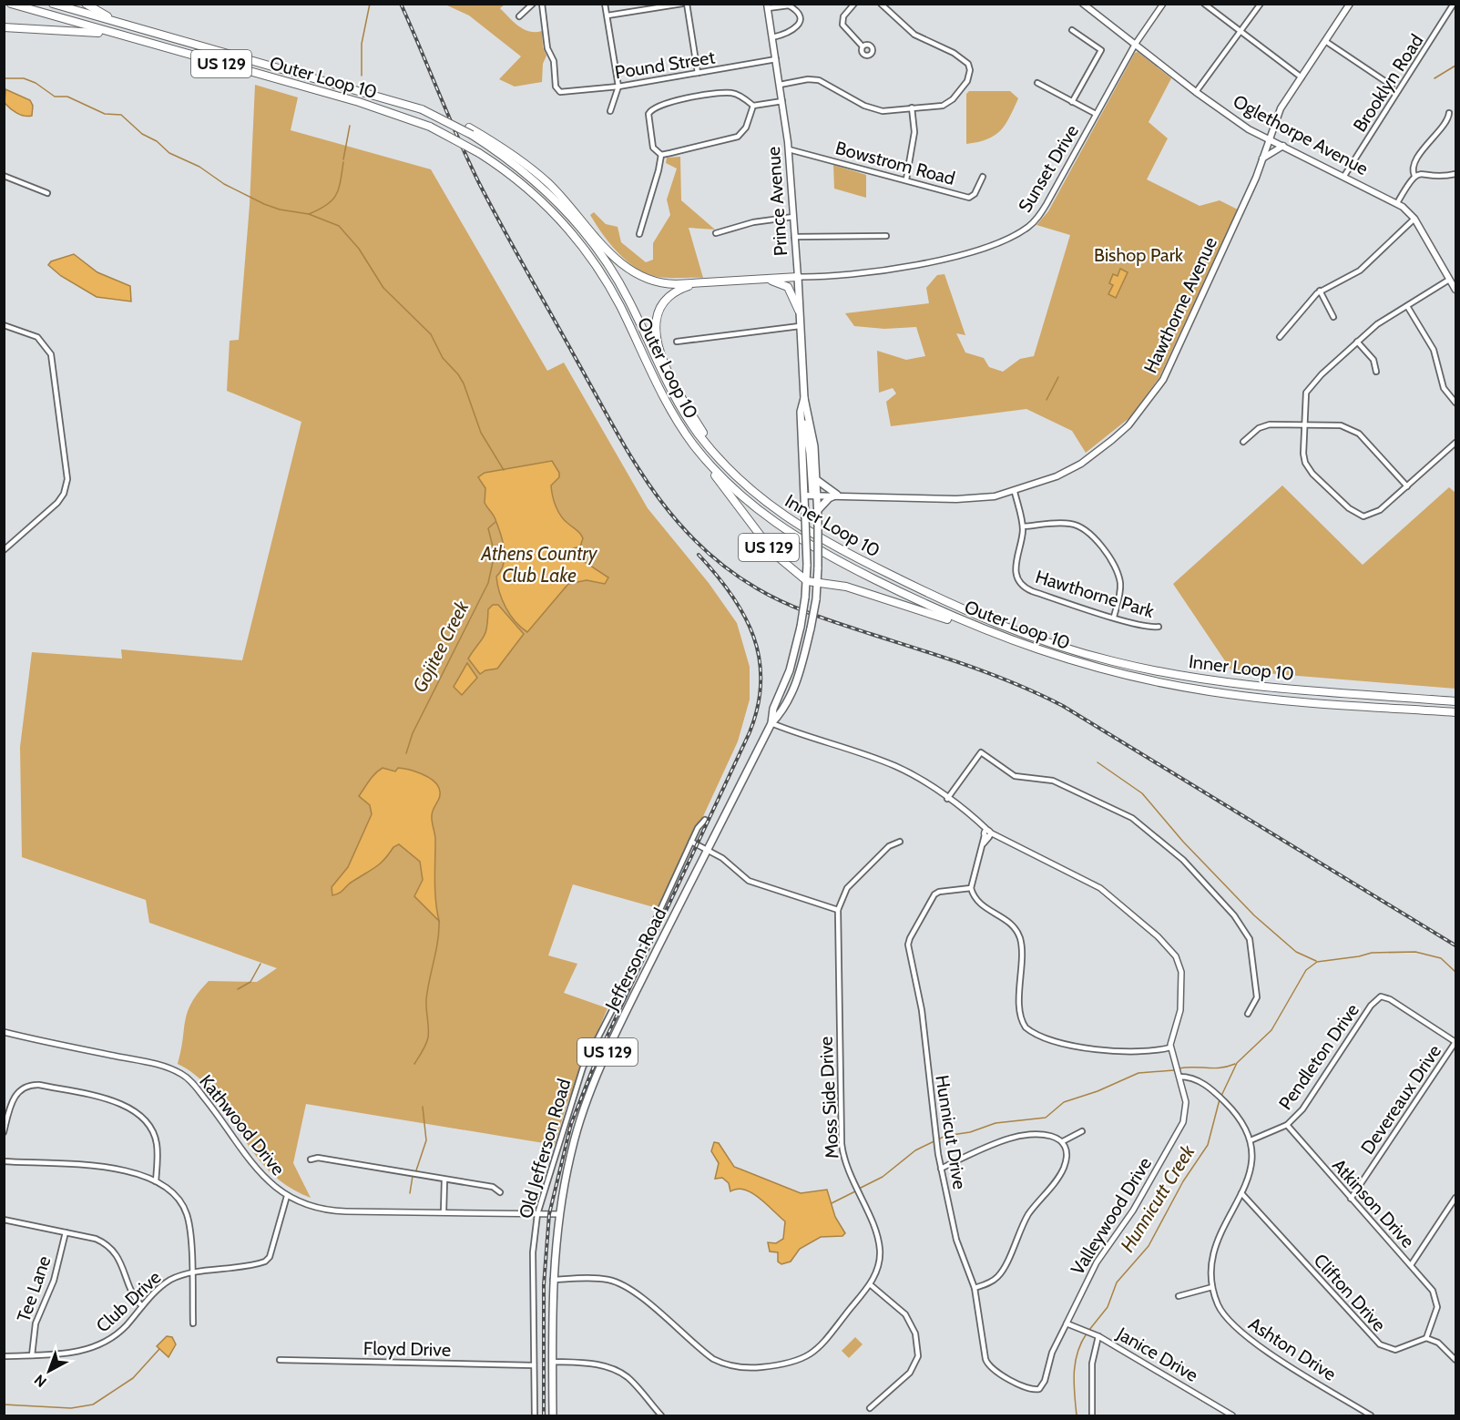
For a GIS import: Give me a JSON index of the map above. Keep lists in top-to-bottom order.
{
  "streets": {
    "highway": [
      "US 129",
      "Outer Loop 10",
      "Prince Avenue",
      "Inner Loop 10",
      "Jefferson Road"
    ],
    "main road": ["Oglethorpe Avenue", "Hawthorne Avenue"],
    "street": [
      "Pound Street",
      "Brooklyn Road",
      "Bowstrom Road",
      "Sunset Drive",
      "Hawthorne Park",
      "Pendleton Drive",
      "Moss Side Drive",
      "Devereaux Drive",
      "Kathwood Drive",
      "Hunnicut Drive",
      "Old Jefferson Road",
      "Atkinson Drive",
      "Valleywood Drive",
      "Tee Lane",
      "Clifton Drive",
      "Club Drive",
      "Floyd Drive",
      "Ashton Drive",
      "Janice Drive"
    ]
  },
  "crossings": [
    ["US 129", "Outer Loop 10"],
    ["US 129", "Sunset Drive"],
    ["US 129", "Prince Avenue"],
    ["US 129", "Inner Loop 10"],
    ["US 129", "Jefferson Road"],
    ["Pound Street", "Prince Avenue"],
    ["Brooklyn Road", "Oglethorpe Avenue"],
    ["Oglethorpe Avenue", "Sunset Drive"],
    ["Oglethorpe Avenue", "Hawthorne Avenue"],
    ["Bowstrom Road", "Prince Avenue"],
    ["Sunset Drive", "Prince Avenue"],
    ["Prince Avenue", "Hawthorne Avenue"],
    ["Prince Avenue", "Jefferson Road"],
    ["Hawthorne Avenue", "Hawthorne Park"],
    ["Jefferson Road", "Moss Side Drive"],
    ["Jefferson Road", "Kathwood Drive"],
    ["Pendleton Drive", "Devereaux Drive"],
    ["Pendleton Drive", "Atkinson Drive"],
    ["Devereaux Drive", "Atkinson Drive"],
    ["Kathwood Drive", "Old Jefferson Road"],
    ["Kathwood Drive", "Club Drive"],
    ["Hunnicut Drive", "Valleywood Drive"],
    ["Old Jefferson Road", "Floyd Drive"],
    ["Atkinson Drive", "Clifton Drive"],
    ["Valleywood Drive", "Ashton Drive"],
    ["Valleywood Drive", "Janice Drive"],
    ["Tee Lane", "Club Drive"],
    ["Clifton Drive", "Ashton Drive"]
  ],
  "water": ["Athens Country Club Lake", "Gojitee Creek", "Hunnicutt Creek"],
  "parks": ["Bishop Park"],
  "north": "bottom left"
}
